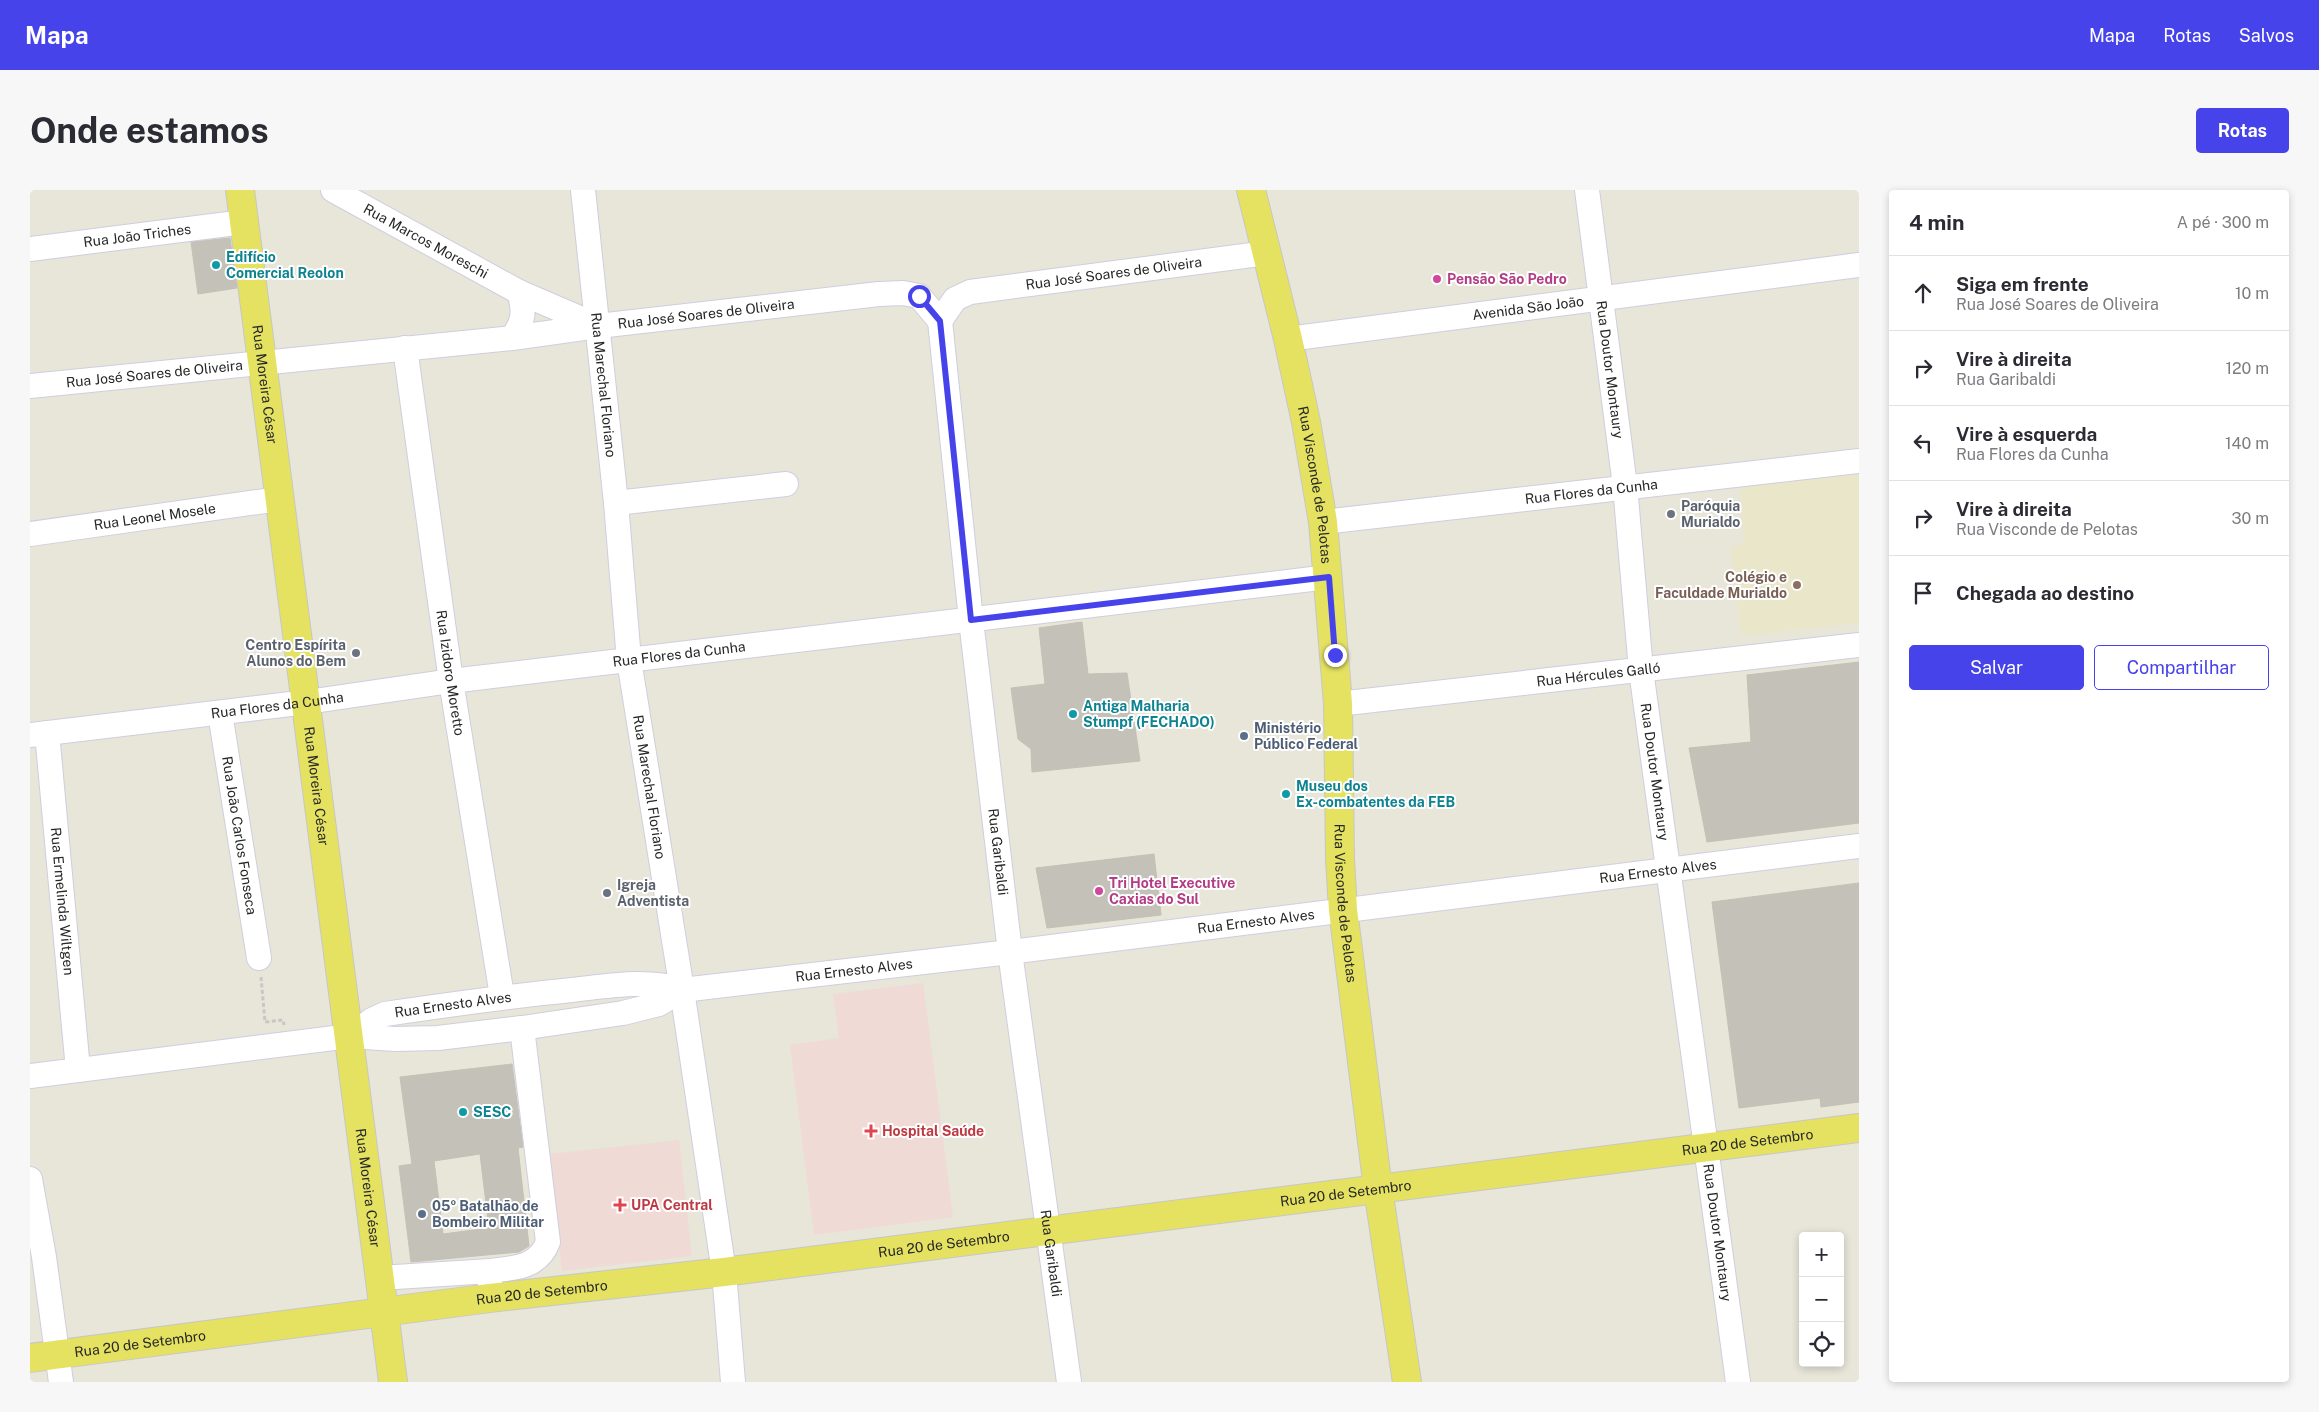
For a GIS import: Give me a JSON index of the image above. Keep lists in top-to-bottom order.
{
  "streets": {
    "main road": ["Rua Moreira César", "Rua Visconde de Pelotas", "Rua 20 de Setembro"],
    "street": [
      "Rua João Triches",
      "Rua Marcos Moreschi",
      "Rua José Soares de Oliveira",
      "Avenida São João",
      "Rua Doutor Montaury",
      "Rua Marechal Floriano",
      "Rua Flores da Cunha",
      "Rua Leonel Mosele",
      "Rua Izidoro Moretto",
      "Rua Hércules Galló",
      "Rua João Carlos Fonseca",
      "Rua Garibaldi",
      "Rua Ernesto Alves",
      "Rua Ermelinda Wiltgen"
    ]
  },
  "crossings": [
    ["Rua João Triches", "Rua Moreira César"],
    ["Rua Marcos Moreschi", "Rua José Soares de Oliveira"],
    ["Rua Marcos Moreschi", "Rua Marechal Floriano"],
    ["Rua José Soares de Oliveira", "Rua Moreira César"],
    ["Rua José Soares de Oliveira", "Rua Marechal Floriano"],
    ["Rua José Soares de Oliveira", "Rua Visconde de Pelotas"],
    ["Rua José Soares de Oliveira", "Rua Izidoro Moretto"],
    ["Rua José Soares de Oliveira", "Rua Garibaldi"],
    ["Avenida São João", "Rua Doutor Montaury"],
    ["Avenida São João", "Rua Visconde de Pelotas"],
    ["Rua Doutor Montaury", "Rua Flores da Cunha"],
    ["Rua Doutor Montaury", "Rua Hércules Galló"],
    ["Rua Doutor Montaury", "Rua Ernesto Alves"],
    ["Rua Doutor Montaury", "Rua 20 de Setembro"],
    ["Rua Moreira César", "Rua Flores da Cunha"],
    ["Rua Moreira César", "Rua Leonel Mosele"],
    ["Rua Moreira César", "Rua Ernesto Alves"],
    ["Rua Moreira César", "Rua 20 de Setembro"],
    ["Rua Marechal Floriano", "Rua Flores da Cunha"],
    ["Rua Marechal Floriano", "Rua Ernesto Alves"],
    ["Rua Marechal Floriano", "Rua 20 de Setembro"],
    ["Rua Visconde de Pelotas", "Rua Flores da Cunha"],
    ["Rua Visconde de Pelotas", "Rua Hércules Galló"],
    ["Rua Visconde de Pelotas", "Rua Ernesto Alves"],
    ["Rua Visconde de Pelotas", "Rua 20 de Setembro"],
    ["Rua Flores da Cunha", "Rua Izidoro Moretto"],
    ["Rua Flores da Cunha", "Rua João Carlos Fonseca"],
    ["Rua Flores da Cunha", "Rua Garibaldi"],
    ["Rua Flores da Cunha", "Rua Ermelinda Wiltgen"],
    ["Rua Izidoro Moretto", "Rua Ernesto Alves"],
    ["Rua Garibaldi", "Rua Ernesto Alves"],
    ["Rua Garibaldi", "Rua 20 de Setembro"],
    ["Rua Ernesto Alves", "Rua Ermelinda Wiltgen"]
  ],
  "places": {
    "other": [
      "Edifício Comercial Reolon",
      "Pensão São Pedro",
      "Paróquia Murialdo",
      "Colégio e Faculdade Murialdo",
      "Centro Espírita Alunos do Bem",
      "Antiga Malharia Stumpf (FECHADO)",
      "Ministério Público Federal",
      "Museu dos Ex-combatentes da FEB",
      "Tri Hotel Executive Caxias do Sul",
      "Igreja Adventista",
      "SESC",
      "05º Batalhão de Bombeiro Militar"
    ],
    "health": ["Hospital Saúde", "UPA Central"]
  },
  "page": {
    "header": "Mapa",
    "nav": ["Mapa", "Rotas", "Salvos"],
    "buttons": [
      "Rotas",
      ["Salvar", "Compartilhar"]
    ],
    "title": "Onde estamos",
    "heading": ["4 min", "A pé · 300 m"],
    "list": [
      ["Siga em frente", "Rua José Soares de Oliveira", "10 m"],
      ["Vire à direita", "Rua Garibaldi", "120 m"],
      ["Vire à esquerda", "Rua Flores da Cunha", "140 m"],
      ["Vire à direita", "Rua Visconde de Pelotas", "30 m"],
      "Chegada ao destino"
    ],
    "map_buttons": ["+", "−"]
  }
}
